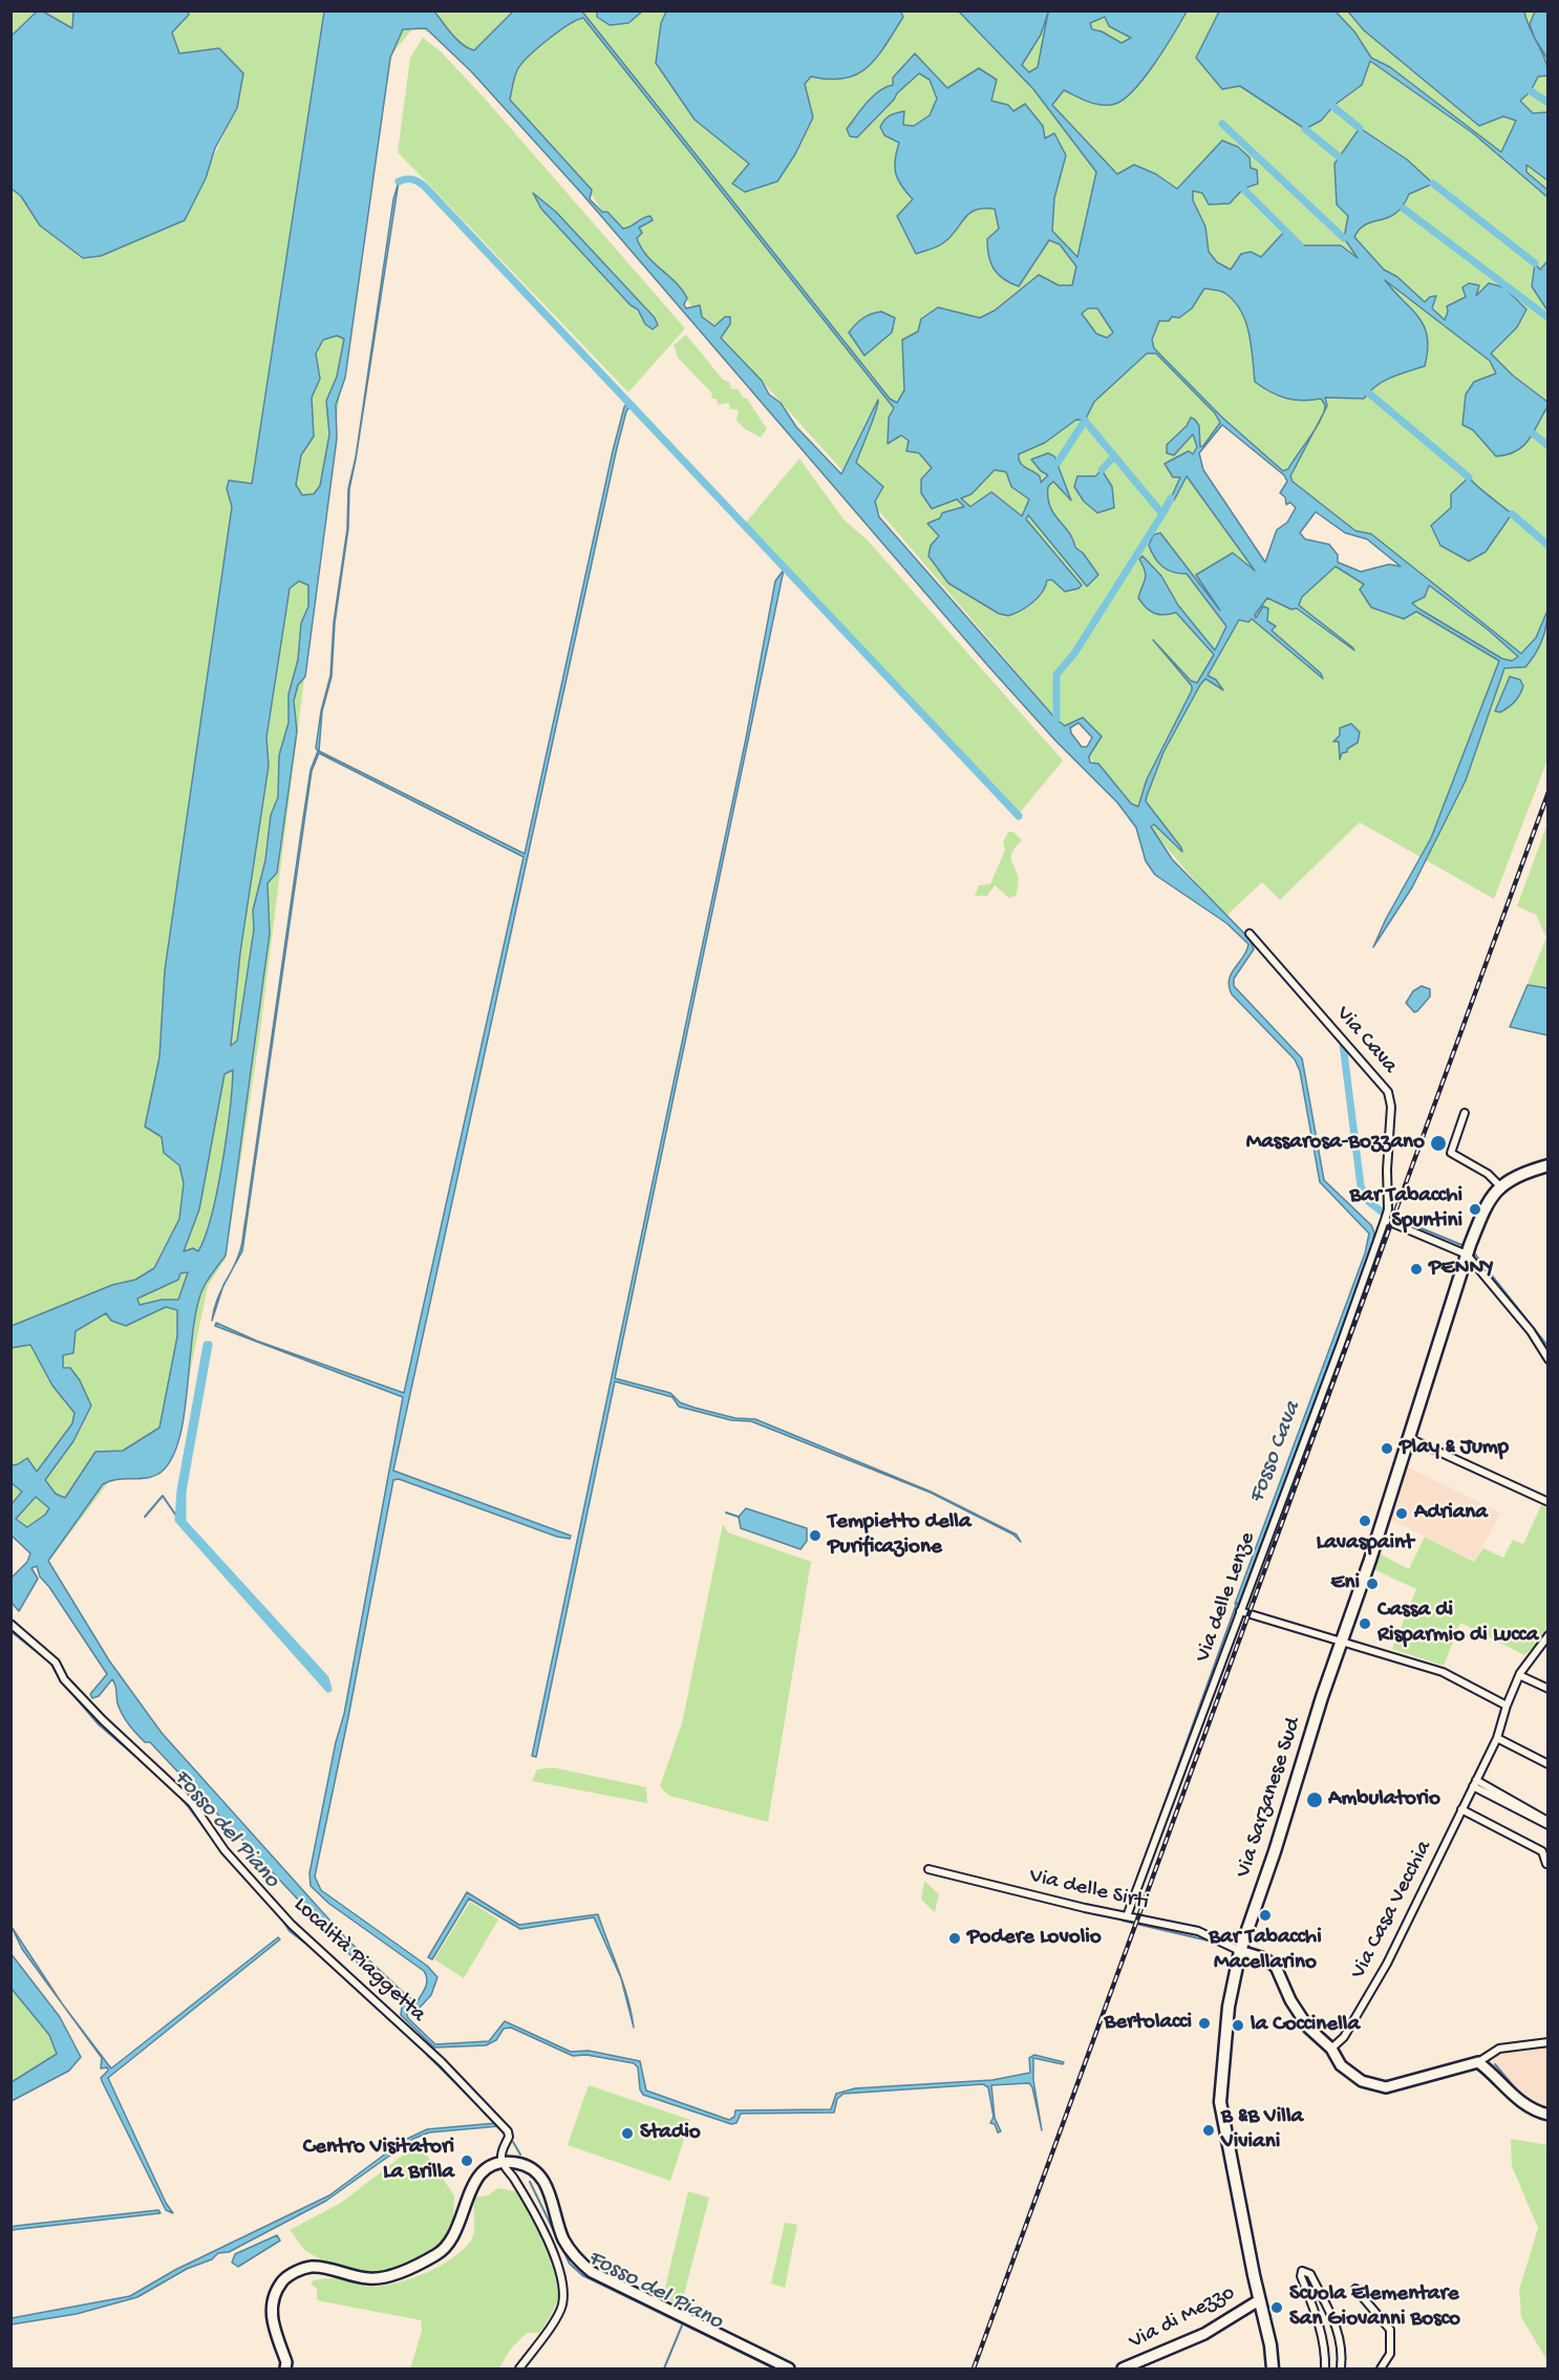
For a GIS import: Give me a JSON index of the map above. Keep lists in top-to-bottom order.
{
  "streets": {
    "main road": ["Via Sarzanese Sud"],
    "street": [
      "Via Cava",
      "Via delle Lenze",
      "Via delle Sirti",
      "Via Casa Vecchia",
      "Località Piaggetta",
      "Via di Mezzo"
    ]
  },
  "crossings": [
    ["Via Cava", "Via delle Lenze"],
    ["Via delle Lenze", "Via delle Sirti"],
    ["Via Sarzanese Sud", "Via delle Sirti"],
    ["Via Sarzanese Sud", "Via di Mezzo"]
  ],
  "water": ["Fosso Cava", "Fosso del Piano"],
  "places": [
    "Massarosa-Bozzano",
    "Bar Tabacchi Spuntini",
    "PENNY",
    "Play & Jump",
    "Adriana",
    "Lavaspaint",
    "Tempietto della Purificazione",
    "Eni",
    "Cassa di Risparmio di Lucca",
    "Ambulatorio",
    "Bar Tabacchi Macellarino",
    "Podere Lovolio",
    "Bertolacci",
    "la Coccinella",
    "B &B Villa Viviani",
    "Stadio",
    "Centro Visitatori La Brilla",
    "Scuola Elementare San Giovanni Bosco"
  ]
}
